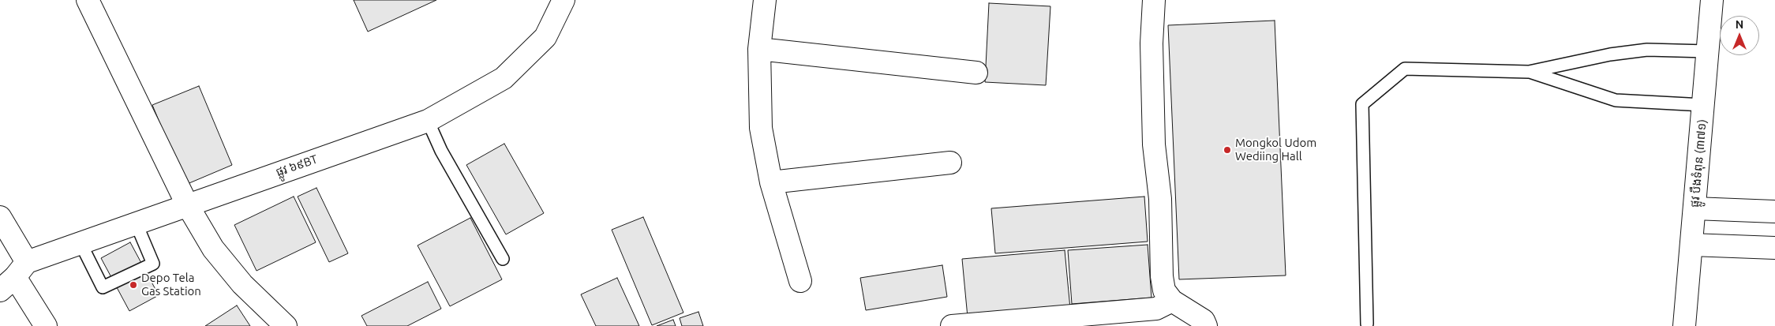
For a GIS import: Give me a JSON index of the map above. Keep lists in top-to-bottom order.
{
  "streets": {
    "street": ["ផ្លូវ បឹងទំពុន (៣៧១)", "ផ្លូវ ៦៩BT"]
  },
  "places": ["Mongkol Udom Wediing Hall", "Depo Tela Gas Station"],
  "north": "top"
}
